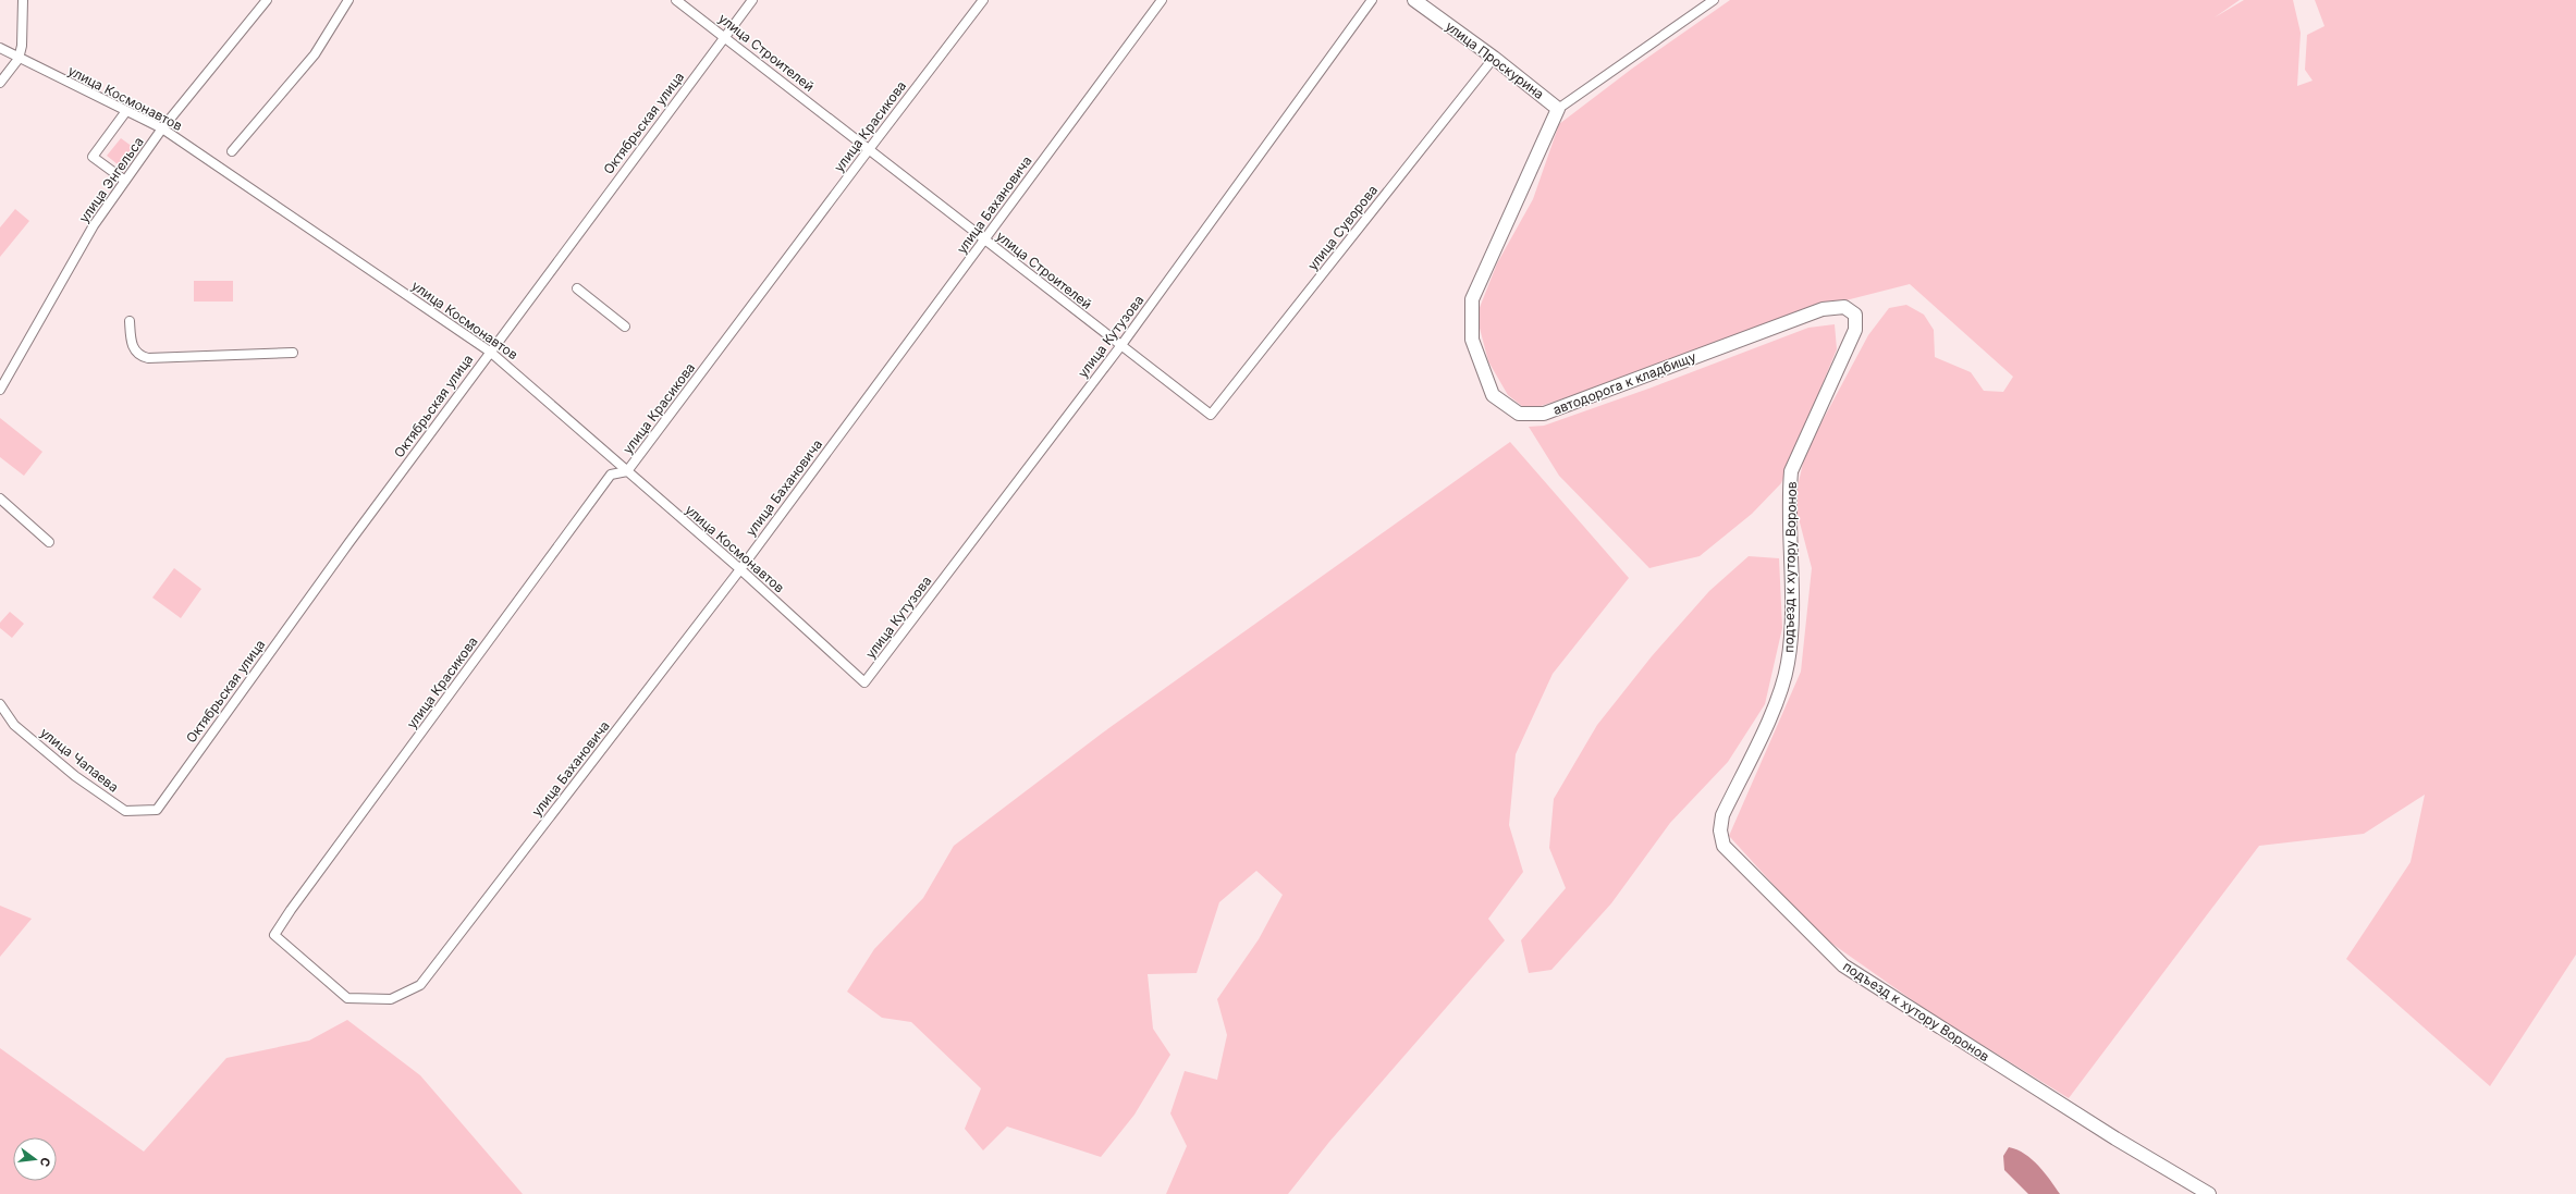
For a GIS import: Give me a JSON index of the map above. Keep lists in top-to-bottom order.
{
  "streets": {
    "street": [
      "улица Строителей",
      "улица Проскурина",
      "улица Космонавтов",
      "Октябрьская улица",
      "улица Красикова",
      "улица Энгельса",
      "улица Бахановича",
      "улица Суворова",
      "улица Кутузова",
      "автодорога к кладбищу",
      "подъезд к хутору Воронов",
      "улица Чапаева"
    ]
  },
  "crossings": [
    ["улица Строителей", "Октябрьская улица"],
    ["улица Строителей", "улица Красикова"],
    ["улица Строителей", "улица Бахановича"],
    ["улица Строителей", "улица Суворова"],
    ["улица Строителей", "улица Кутузова"],
    ["улица Проскурина", "улица Суворова"],
    ["улица Проскурина", "автодорога к кладбищу"],
    ["улица Космонавтов", "Октябрьская улица"],
    ["улица Космонавтов", "улица Красикова"],
    ["улица Космонавтов", "улица Энгельса"],
    ["улица Космонавтов", "улица Бахановича"],
    ["улица Космонавтов", "улица Кутузова"],
    ["Октябрьская улица", "улица Чапаева"],
    ["улица Красикова", "улица Бахановича"],
    ["автодорога к кладбищу", "подъезд к хутору Воронов"]
  ],
  "north": "right"
}
